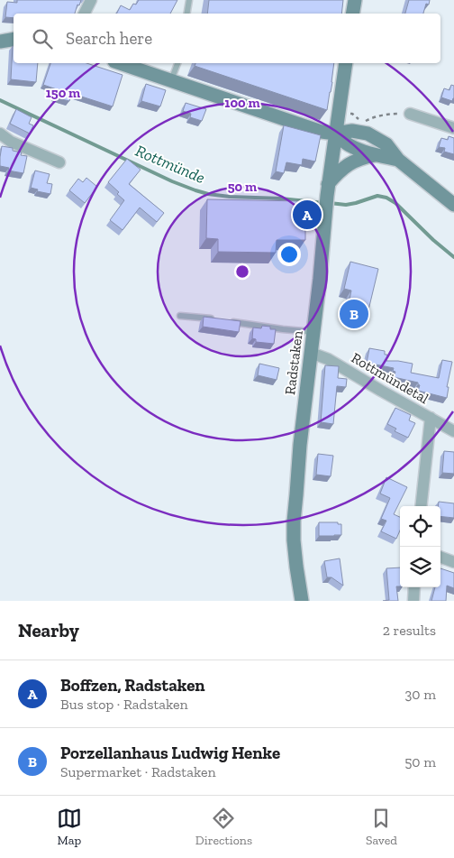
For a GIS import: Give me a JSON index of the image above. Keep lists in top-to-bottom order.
{
  "streets": {
    "main road": ["Radstaken"],
    "street": ["Rottmündetal"]
  },
  "crossings": [
    ["Radstaken", "Rottmündetal"]
  ],
  "water": ["Rottmünde"],
  "page": {
    "search": "Search here",
    "pins": ["A", "B"],
    "heading": ["Nearby", "2 results"],
    "list": [
      {
        "mark": "A",
        "name": "Boffzen, Radstaken",
        "note": "Bus stop · Radstaken",
        "value": "30 m"
      },
      {
        "mark": "B",
        "name": "Porzellanhaus Ludwig Henke",
        "note": "Supermarket · Radstaken",
        "value": "50 m"
      }
    ],
    "nav": ["Map", "Directions", "Saved"]
  },
  "rings": ["150 m", "100 m", "50 m"]
}
